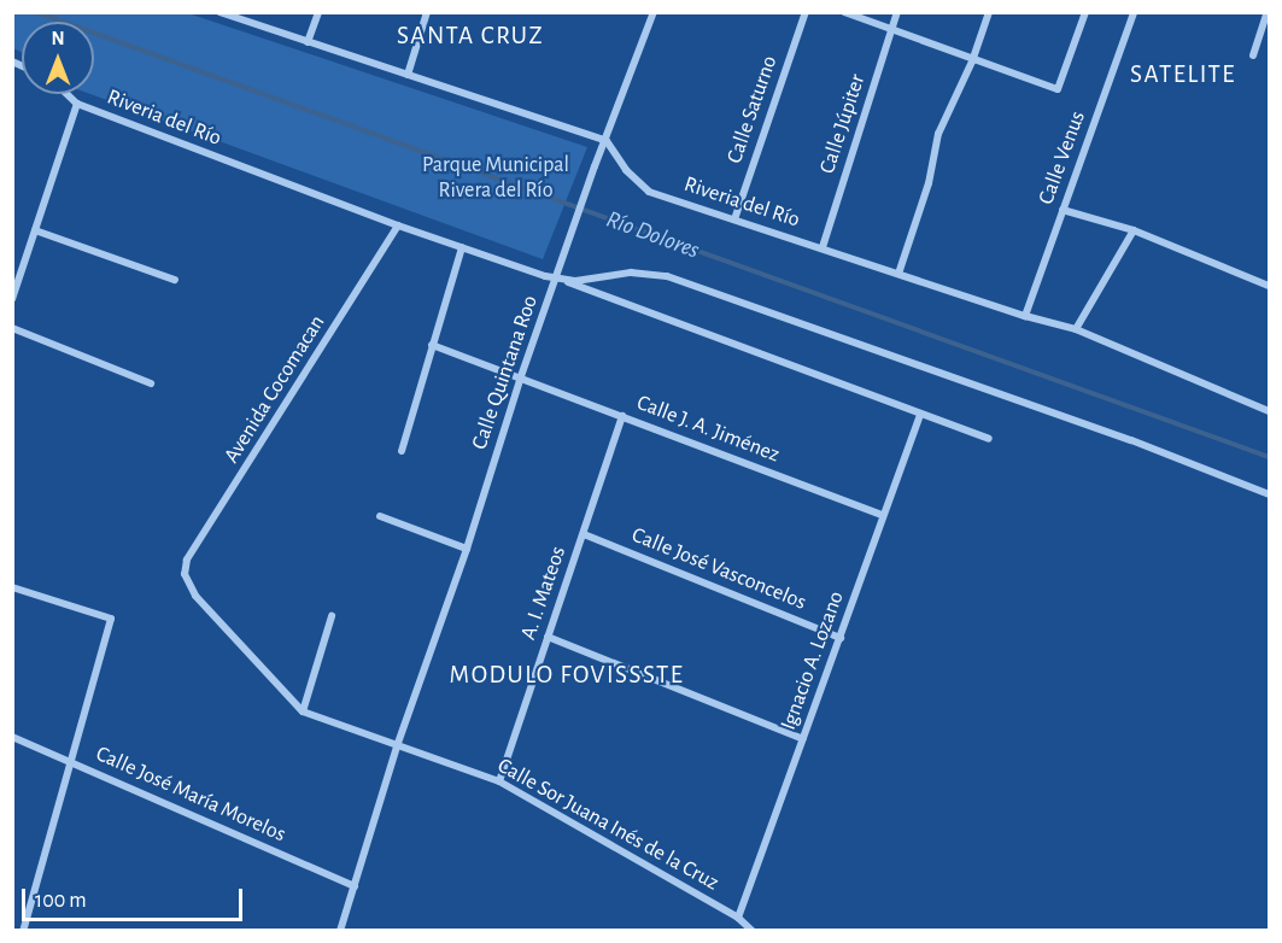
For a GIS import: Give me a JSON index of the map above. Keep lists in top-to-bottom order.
{
  "streets": {
    "street": [
      "Calle Saturno",
      "Riveria del Río",
      "Calle Júpiter",
      "Calle Venus",
      "Calle Quintana Roo",
      "Avenida Cocomacan",
      "Calle J. A. Jiménez",
      "Calle José Vasconcelos",
      "A. I. Mateos",
      "Ignacio A. Lozano",
      "Calle José María Morelos",
      "Calle Sor Juana Inés de la Cruz"
    ]
  },
  "crossings": [
    ["Calle Saturno", "Riveria del Río"],
    ["Riveria del Río", "Calle Júpiter"],
    ["Riveria del Río", "Calle Venus"],
    ["Riveria del Río", "Calle Quintana Roo"],
    ["Riveria del Río", "Avenida Cocomacan"],
    ["Riveria del Río", "Ignacio A. Lozano"],
    ["Calle Quintana Roo", "Calle J. A. Jiménez"],
    ["Calle Quintana Roo", "Calle José María Morelos"],
    ["Calle Quintana Roo", "Calle Sor Juana Inés de la Cruz"],
    ["Avenida Cocomacan", "Calle Sor Juana Inés de la Cruz"],
    ["Calle J. A. Jiménez", "A. I. Mateos"],
    ["Calle J. A. Jiménez", "Ignacio A. Lozano"],
    ["Calle José Vasconcelos", "A. I. Mateos"],
    ["Calle José Vasconcelos", "Ignacio A. Lozano"],
    ["A. I. Mateos", "Calle Sor Juana Inés de la Cruz"],
    ["Ignacio A. Lozano", "Calle Sor Juana Inés de la Cruz"]
  ],
  "districts": ["SANTA CRUZ", "SATELITE", "MODULO FOVISSSTE"],
  "water": ["Río Dolores"],
  "parks": ["Parque Municipal Rivera del Río"],
  "scale_bar": "100 m",
  "north": "top"
}
